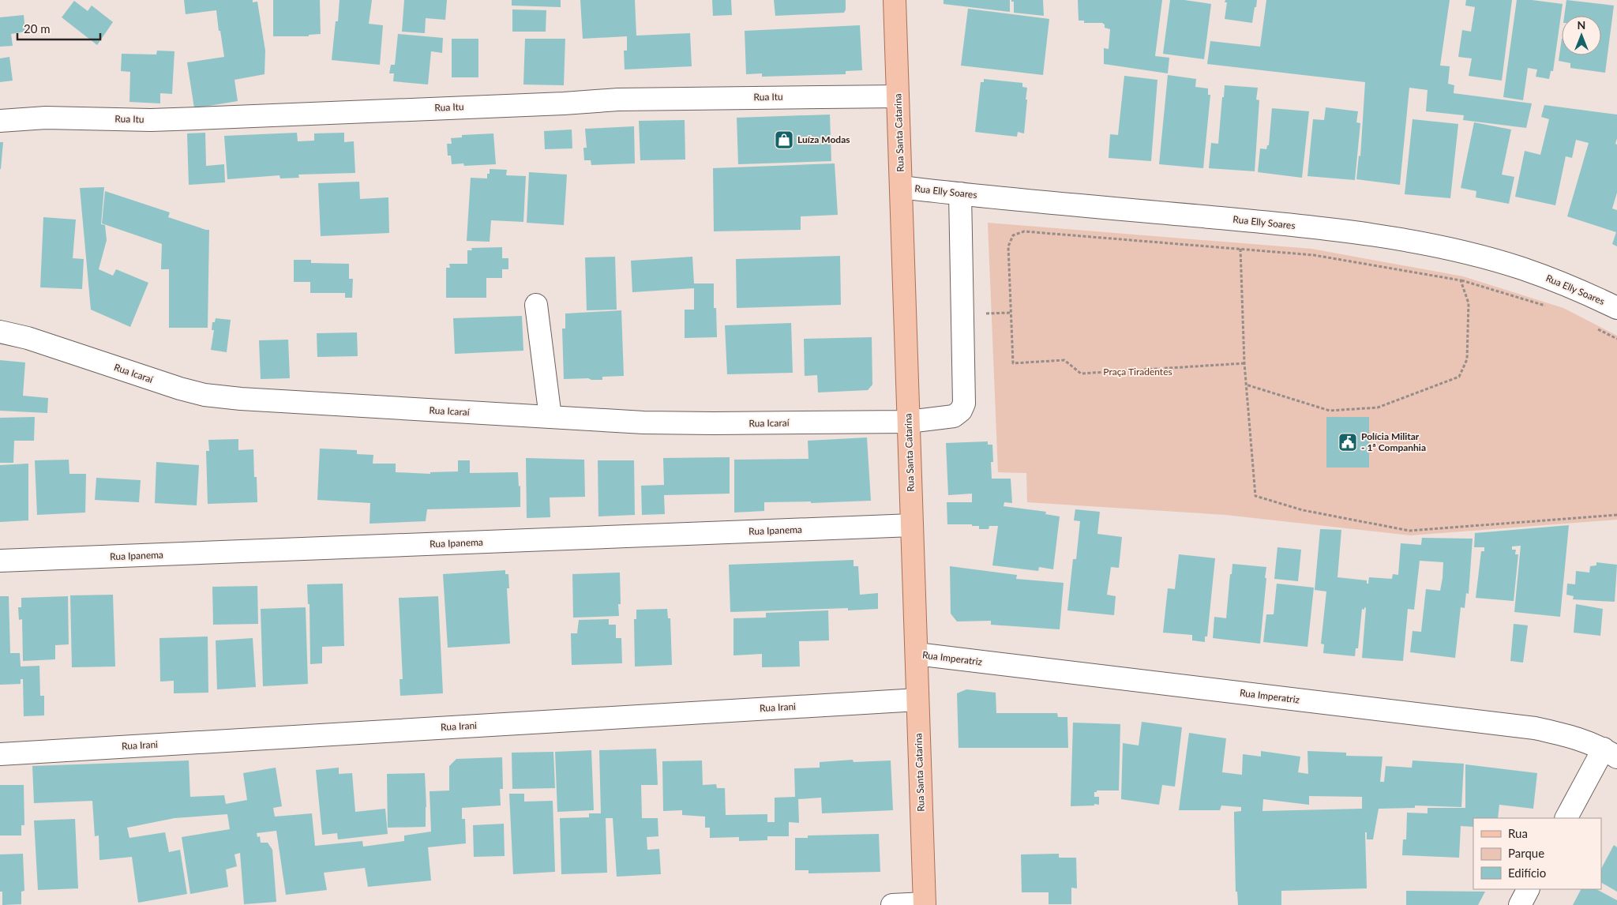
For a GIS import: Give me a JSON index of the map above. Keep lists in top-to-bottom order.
{
  "streets": {
    "main road": ["Rua Santa Catarina"],
    "street": [
      "Rua Itu",
      "Rua Elly Soares",
      "Rua Icaraí",
      "Rua Ipanema",
      "Rua Imperatriz",
      "Rua Irani"
    ]
  },
  "crossings": [
    ["Rua Itu", "Rua Santa Catarina"],
    ["Rua Santa Catarina", "Rua Elly Soares"],
    ["Rua Santa Catarina", "Rua Icaraí"],
    ["Rua Santa Catarina", "Rua Ipanema"],
    ["Rua Santa Catarina", "Rua Imperatriz"],
    ["Rua Santa Catarina", "Rua Irani"],
    ["Rua Elly Soares", "Rua Icaraí"]
  ],
  "parks": ["Praça Tiradentes"],
  "places": {
    "shop": ["Luíza Modas"],
    "public building": ["Polícia Militar - 1ª Companhia"]
  },
  "legend": ["Rua", "Parque", "Edifício"],
  "scale_bar": "20 m",
  "north": "top"
}
